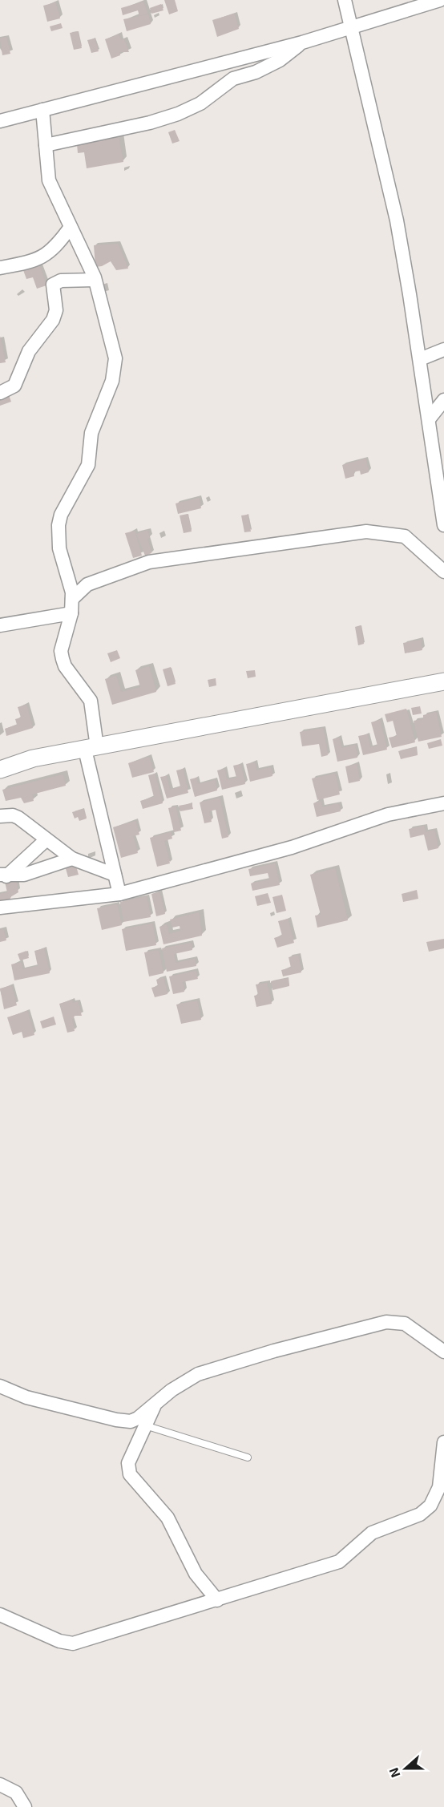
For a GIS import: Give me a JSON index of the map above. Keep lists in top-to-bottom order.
{
  "north": "left"
}
